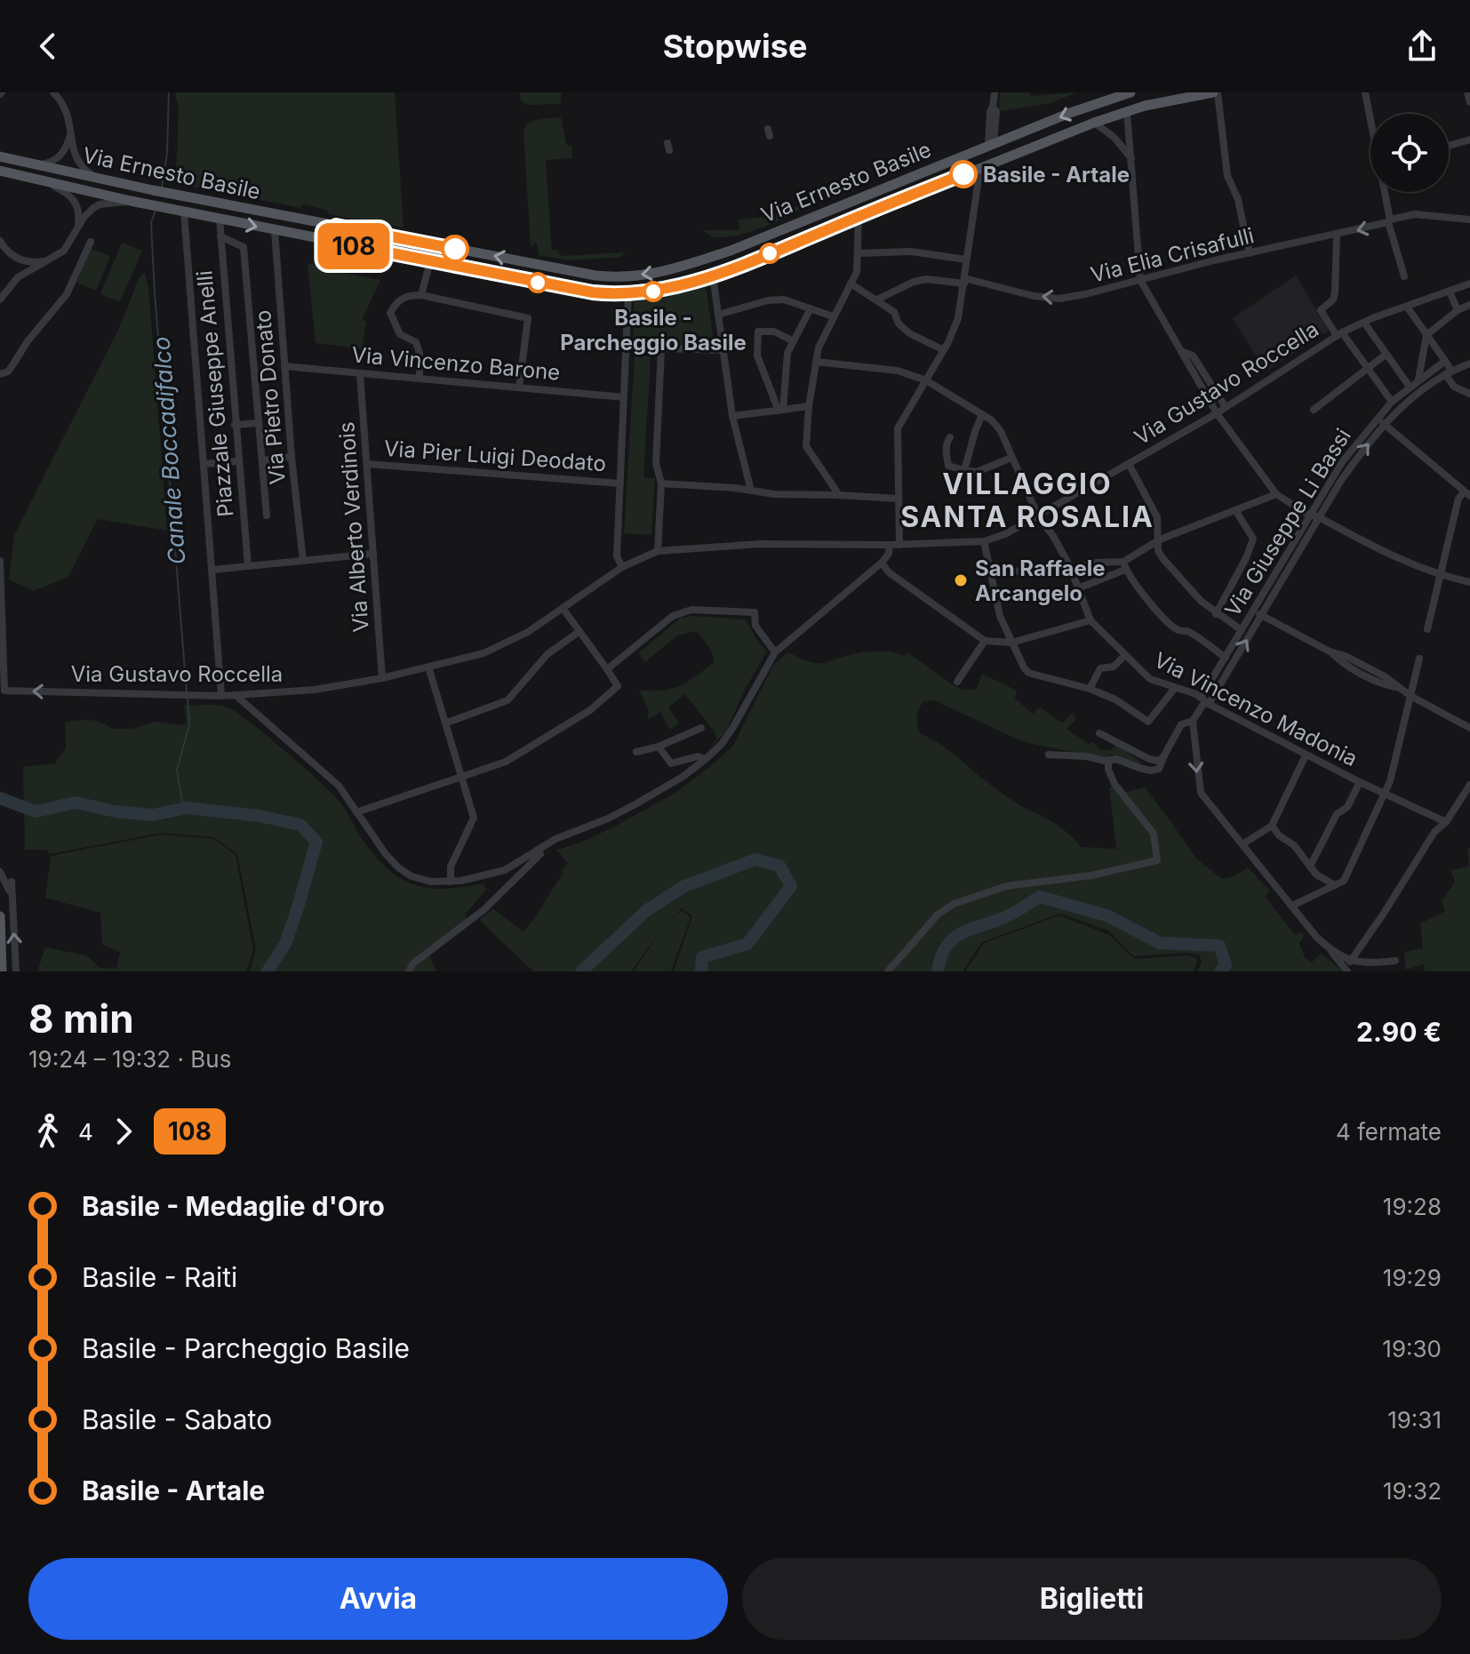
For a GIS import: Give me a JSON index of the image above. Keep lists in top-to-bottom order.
{
  "streets": {
    "main road": ["Via Ernesto Basile"],
    "street": [
      "Via Elia Crisafulli",
      "Via Vincenzo Barone",
      "Via Gustavo Roccella",
      "Piazzale Giuseppe Anelli",
      "Via Pietro Donato",
      "Via Pier Luigi Deodato",
      "Via Giuseppe Li Bassi",
      "Via Alberto Verdinois",
      "Via Vincenzo Madonia"
    ]
  },
  "crossings": [
    ["Via Ernesto Basile", "Via Elia Crisafulli"],
    ["Via Ernesto Basile", "Piazzale Giuseppe Anelli"],
    ["Via Ernesto Basile", "Via Pietro Donato"],
    ["Via Vincenzo Barone", "Via Pietro Donato"],
    ["Via Vincenzo Barone", "Via Alberto Verdinois"],
    ["Via Gustavo Roccella", "Via Alberto Verdinois"],
    ["Via Gustavo Roccella", "Via Vincenzo Madonia"],
    ["Via Pier Luigi Deodato", "Via Alberto Verdinois"],
    ["Via Giuseppe Li Bassi", "Via Vincenzo Madonia"]
  ],
  "one_way": ["Via Elia Crisafulli"],
  "districts": ["VILLAGGIO SANTA ROSALIA"],
  "water": ["Canale Boccadifalco"],
  "places": ["Basile - Artale", "Basile - Parcheggio Basile", "San Raffaele Arcangelo"],
  "lines": ["bus line 108"],
  "page": {
    "header": "Stopwise",
    "on_map": "108",
    "heading": ["8 min", "19:24 – 19:32 · Bus", "2.90 €"],
    "legs": ["4", "108", "4 fermate"],
    "list": [
      {
        "name": "Basile - Medaglie d'Oro",
        "value": "19:28"
      },
      {
        "name": "Basile - Raiti",
        "value": "19:29"
      },
      {
        "name": "Basile - Parcheggio Basile",
        "value": "19:30"
      },
      {
        "name": "Basile - Sabato",
        "value": "19:31"
      },
      {
        "name": "Basile - Artale",
        "value": "19:32"
      }
    ],
    "buttons": ["Avvia", "Biglietti"]
  }
}
